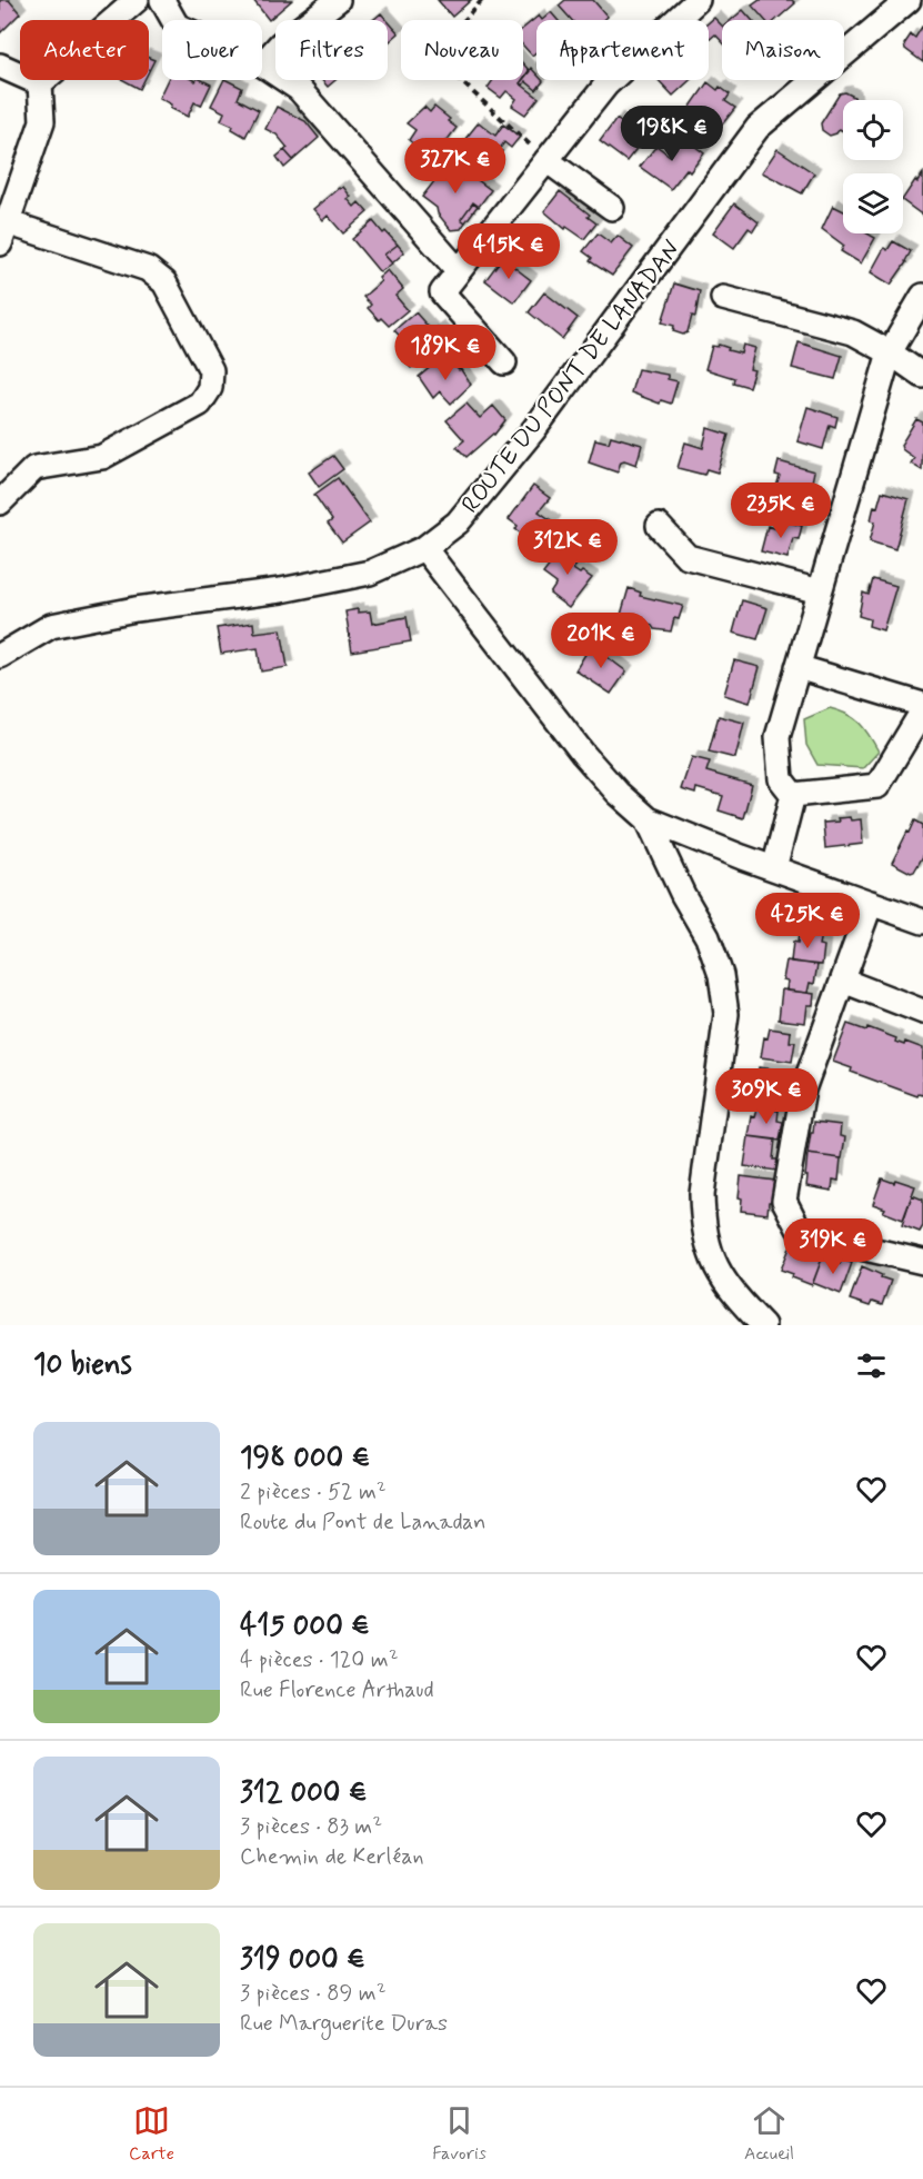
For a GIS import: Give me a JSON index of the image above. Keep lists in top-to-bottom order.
{
  "streets": {
    "street": ["ROUTE DU PONT DE LANADAN"]
  },
  "page": {
    "chip": [
      "Acheter",
      "Louer",
      "Filtres",
      "Nouveau",
      "Appartement",
      "Maison"
    ],
    "price": [
      "198K €",
      "327K €",
      "415K €",
      "189K €",
      "235K €",
      "312K €",
      "201K €",
      "425K €",
      "309K €",
      "319K €"
    ],
    "heading": "10 biens",
    "list": [
      {
        "name": "198 000 €",
        "note": "2 pièces · 52 m² · Route du Pont de Lanadan"
      },
      {
        "name": "415 000 €",
        "note": "4 pièces · 120 m² · Rue Florence Arthaud"
      },
      {
        "name": "312 000 €",
        "note": "3 pièces · 83 m² · Chemin de Kerléan"
      },
      {
        "name": "319 000 €",
        "note": "3 pièces · 89 m² · Rue Marguerite Duras"
      }
    ],
    "tabs": ["Carte", "Favoris", "Accueil"]
  }
}
